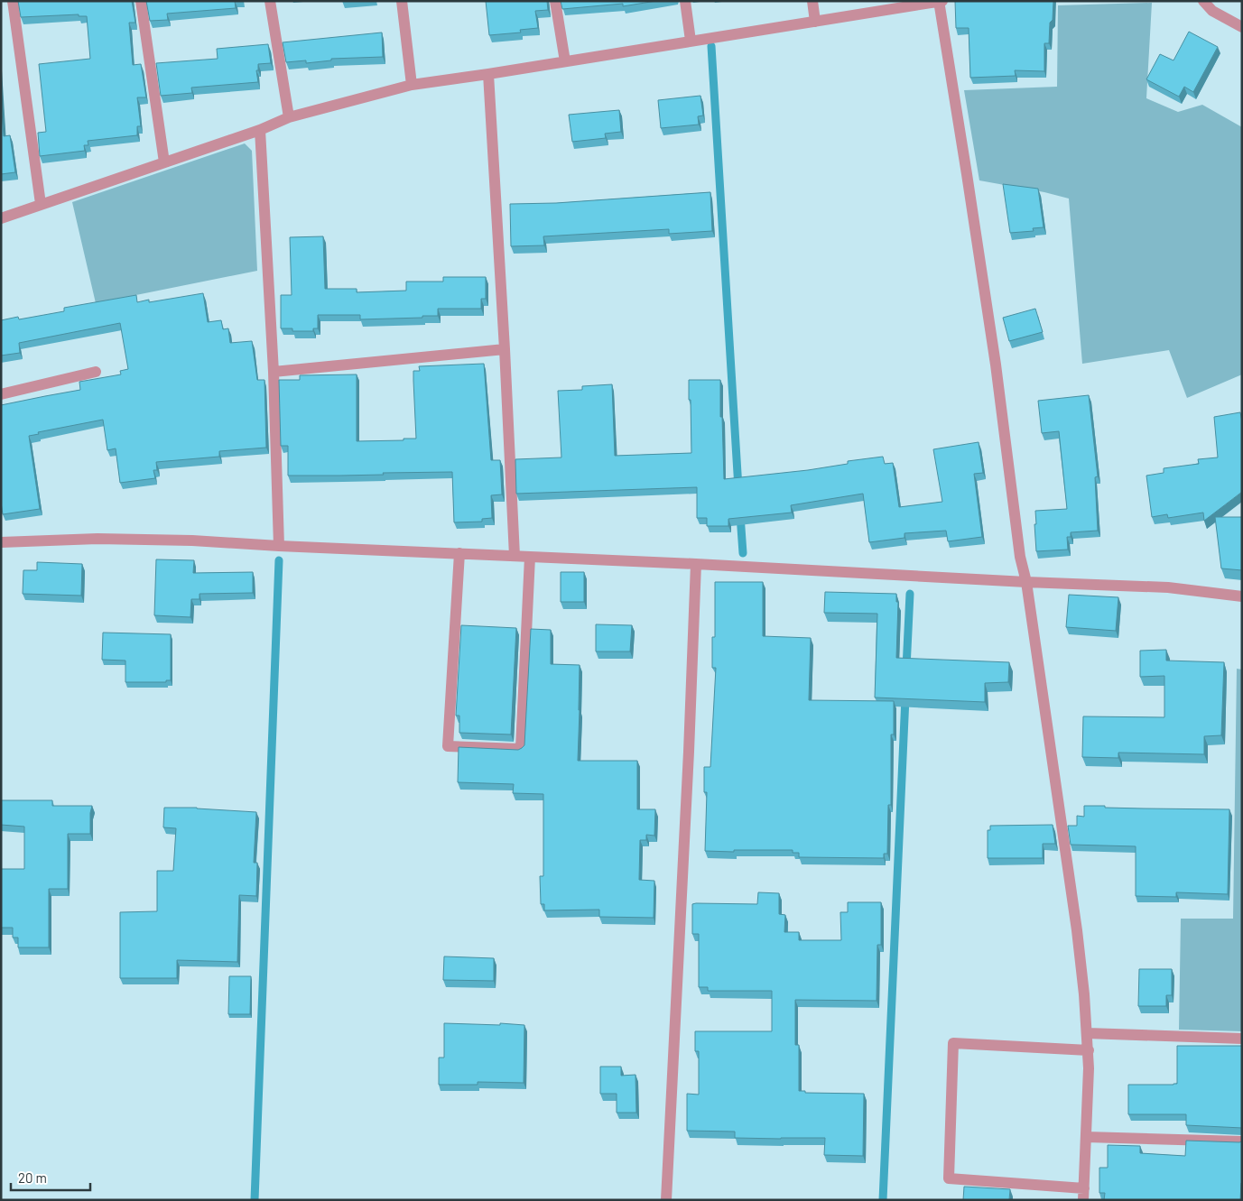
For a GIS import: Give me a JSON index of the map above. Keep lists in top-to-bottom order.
{
  "scale_bar": "20 m"
}
